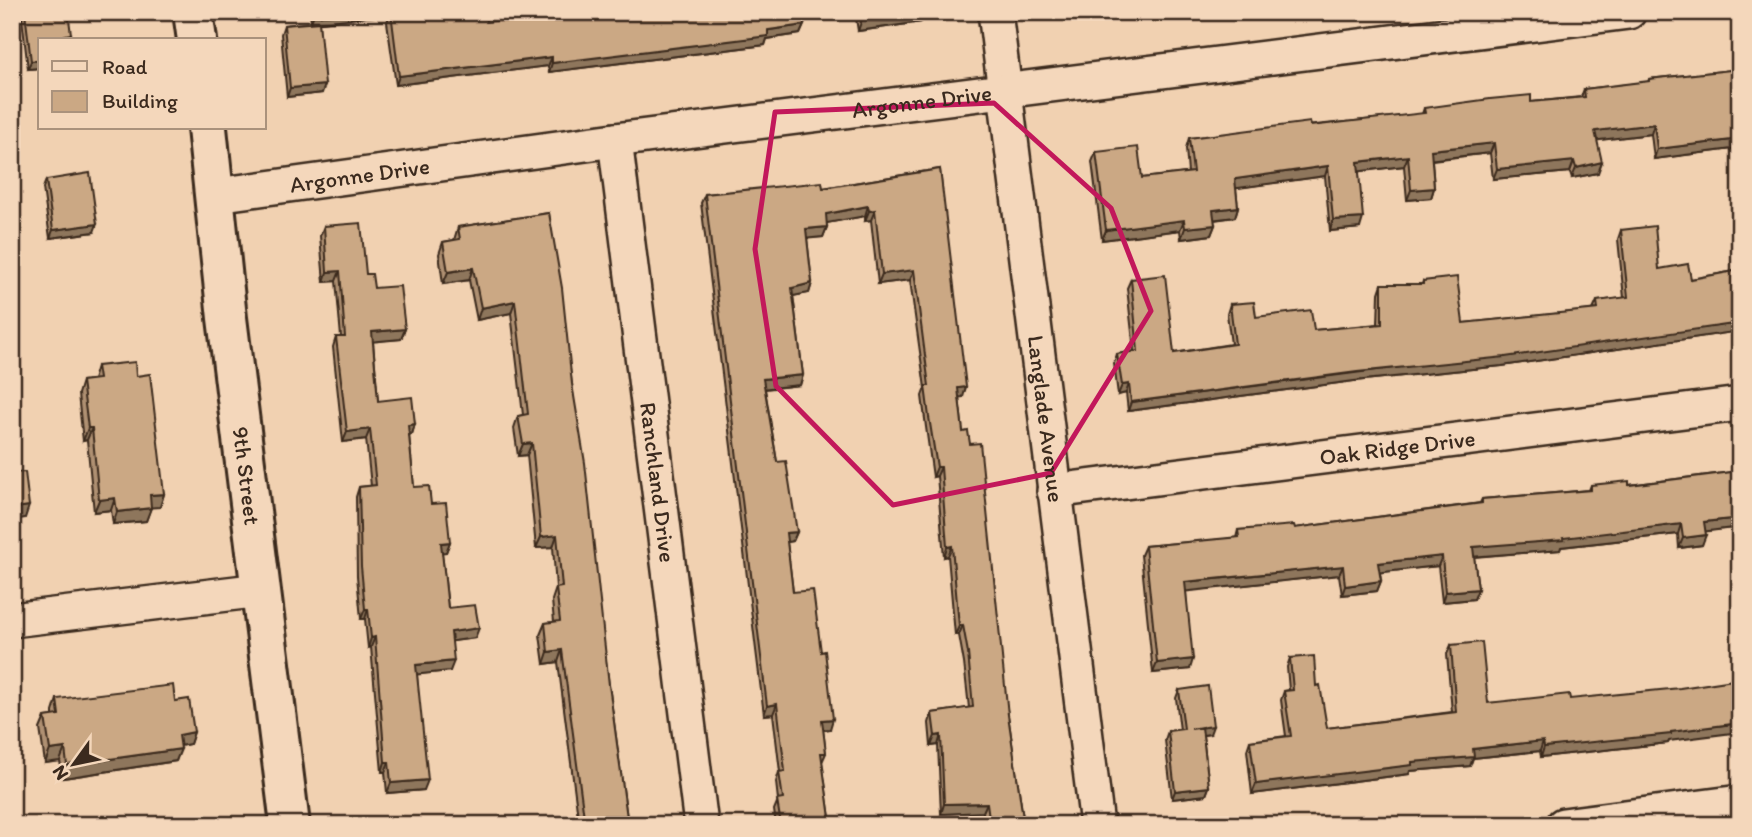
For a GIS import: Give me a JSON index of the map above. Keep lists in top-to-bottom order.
{
  "streets": {
    "street": [
      "Argonne Drive",
      "Langlade Avenue",
      "Oak Ridge Drive",
      "9th Street",
      "Ranchland Drive"
    ]
  },
  "crossings": [
    ["Argonne Drive", "Langlade Avenue"],
    ["Argonne Drive", "9th Street"],
    ["Argonne Drive", "Ranchland Drive"],
    ["Langlade Avenue", "Oak Ridge Drive"]
  ],
  "legend": ["Road", "Building"],
  "north": "bottom left"
}
